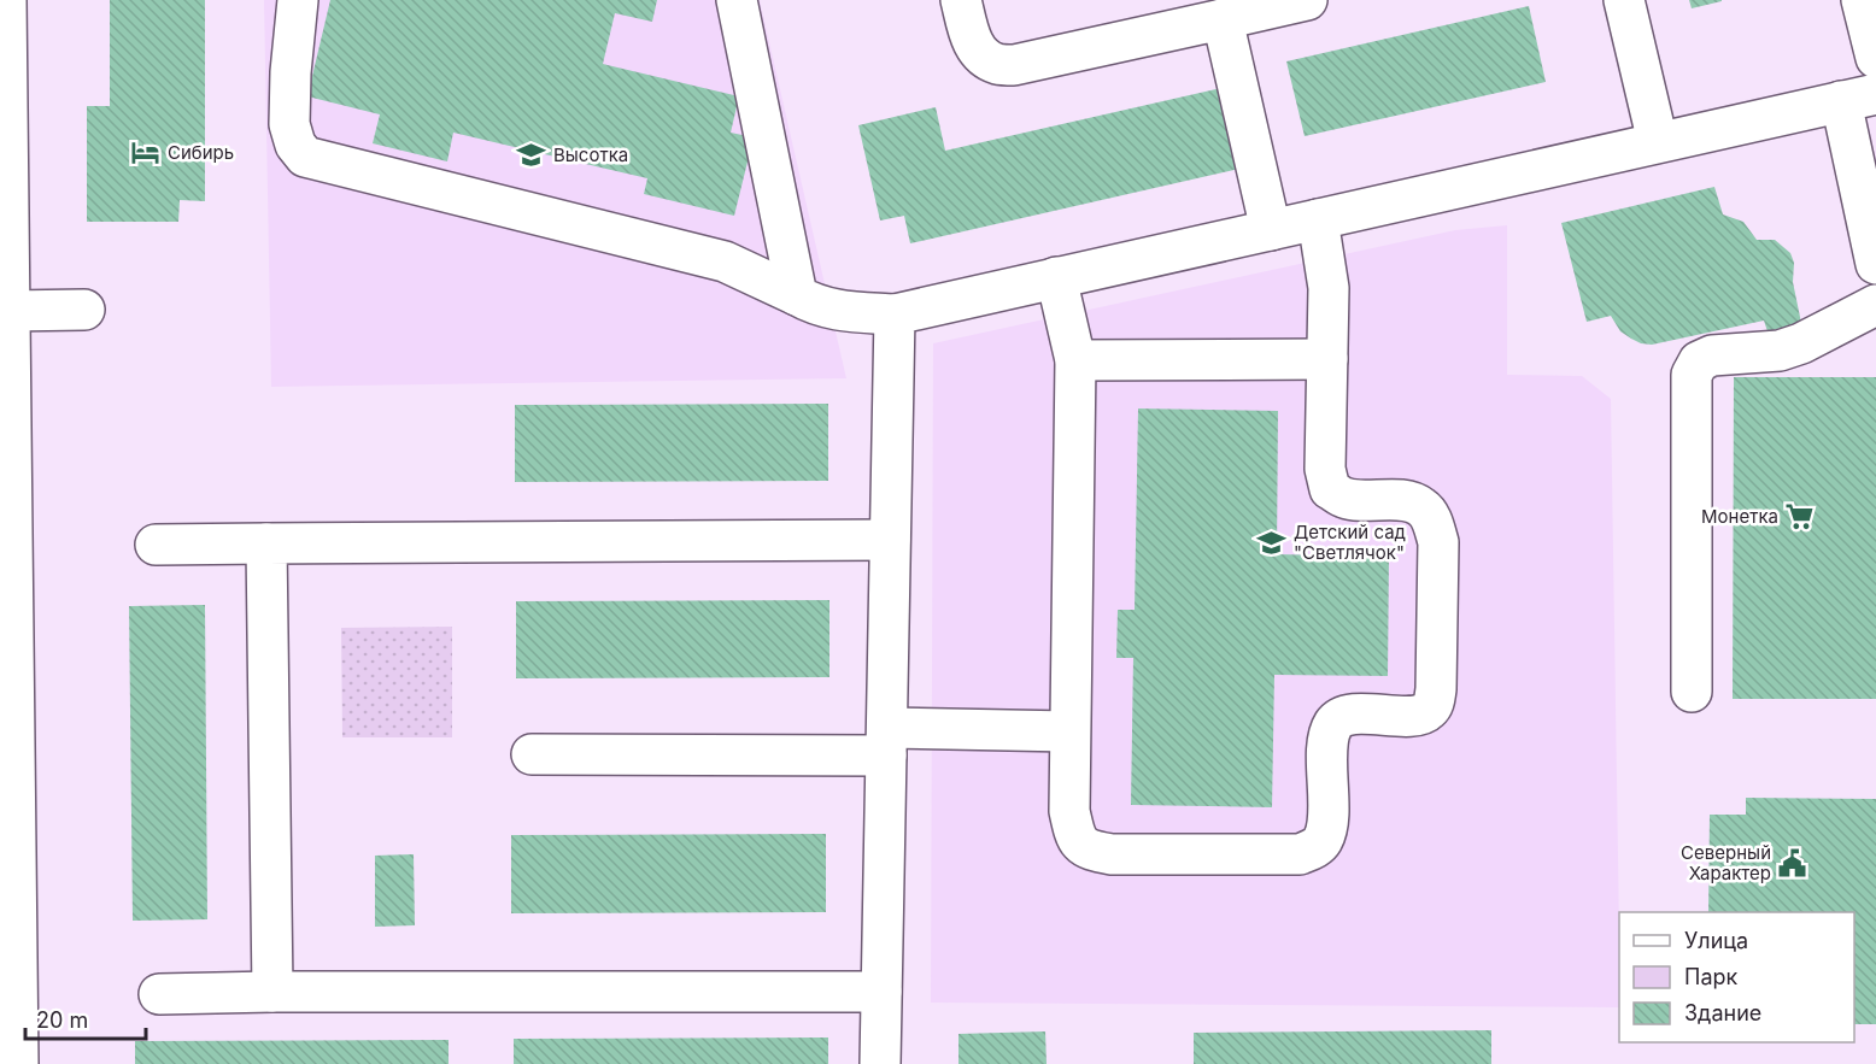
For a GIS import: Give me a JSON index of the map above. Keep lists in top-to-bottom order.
{
  "places": {
    "hotel": ["Сибирь"],
    "school or university": ["Высотка", "Детский сад \"Светлячок\""],
    "supermarket": ["Монетка"],
    "public building": ["Северный Характер"]
  },
  "legend": ["Улица", "Парк", "Здание"],
  "scale_bar": "20 m"
}
